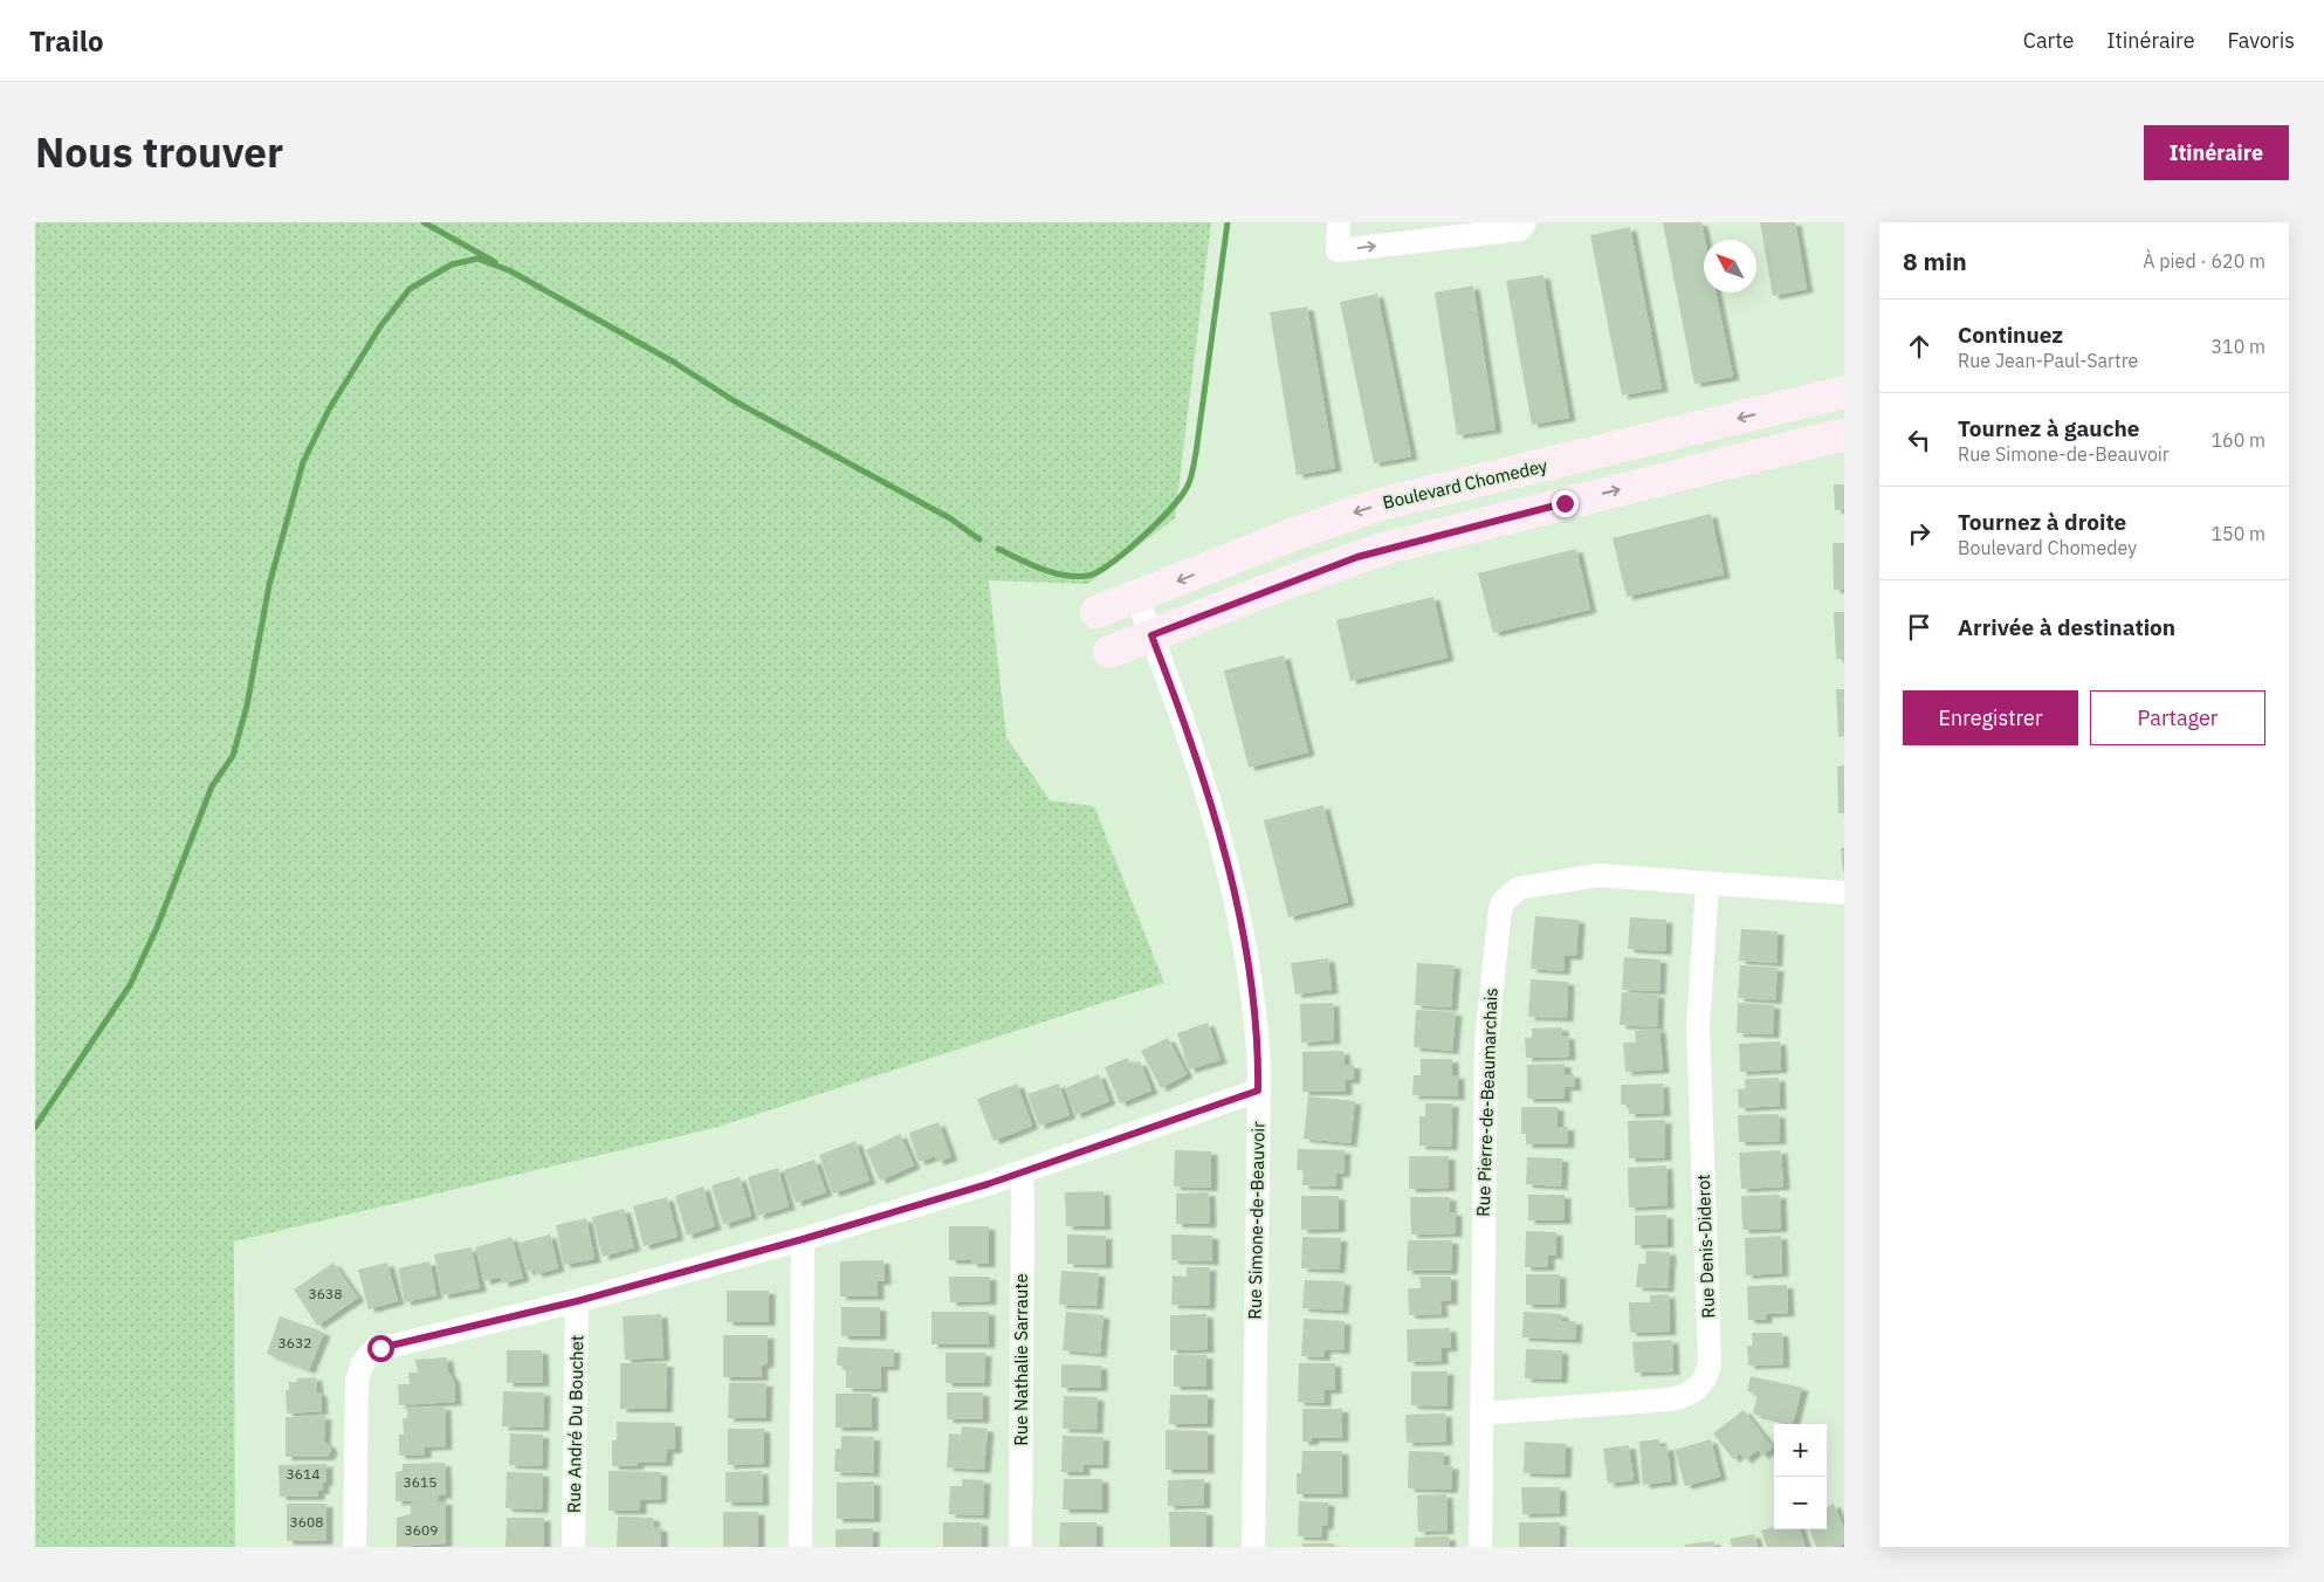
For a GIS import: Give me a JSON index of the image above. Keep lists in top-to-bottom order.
{
  "streets": {
    "street": [
      "Boulevard Chomedey",
      "Rue Pierre-de-Beaumarchais",
      "Rue Simone-de-Beauvoir",
      "Rue Denis-Diderot",
      "Rue Nathalie Sarraute",
      "Rue André Du Bouchet"
    ]
  },
  "crossings": [
    ["Boulevard Chomedey", "Rue Simone-de-Beauvoir"],
    ["Rue Pierre-de-Beaumarchais", "Rue Denis-Diderot"]
  ],
  "house_numbers": [
    "3638",
    "3632",
    "3614",
    "3615",
    "3608",
    "3609"
  ],
  "north": "top left",
  "page": {
    "header": "Trailo",
    "nav": ["Carte", "Itinéraire", "Favoris"],
    "title": "Nous trouver",
    "buttons": [
      "Itinéraire",
      ["Enregistrer", "Partager"]
    ],
    "heading": ["8 min", "À pied · 620 m"],
    "list": [
      ["Continuez", "Rue Jean-Paul-Sartre", "310 m"],
      ["Tournez à gauche", "Rue Simone-de-Beauvoir", "160 m"],
      ["Tournez à droite", "Boulevard Chomedey", "150 m"],
      "Arrivée à destination"
    ],
    "map_buttons": ["+", "−"]
  }
}
